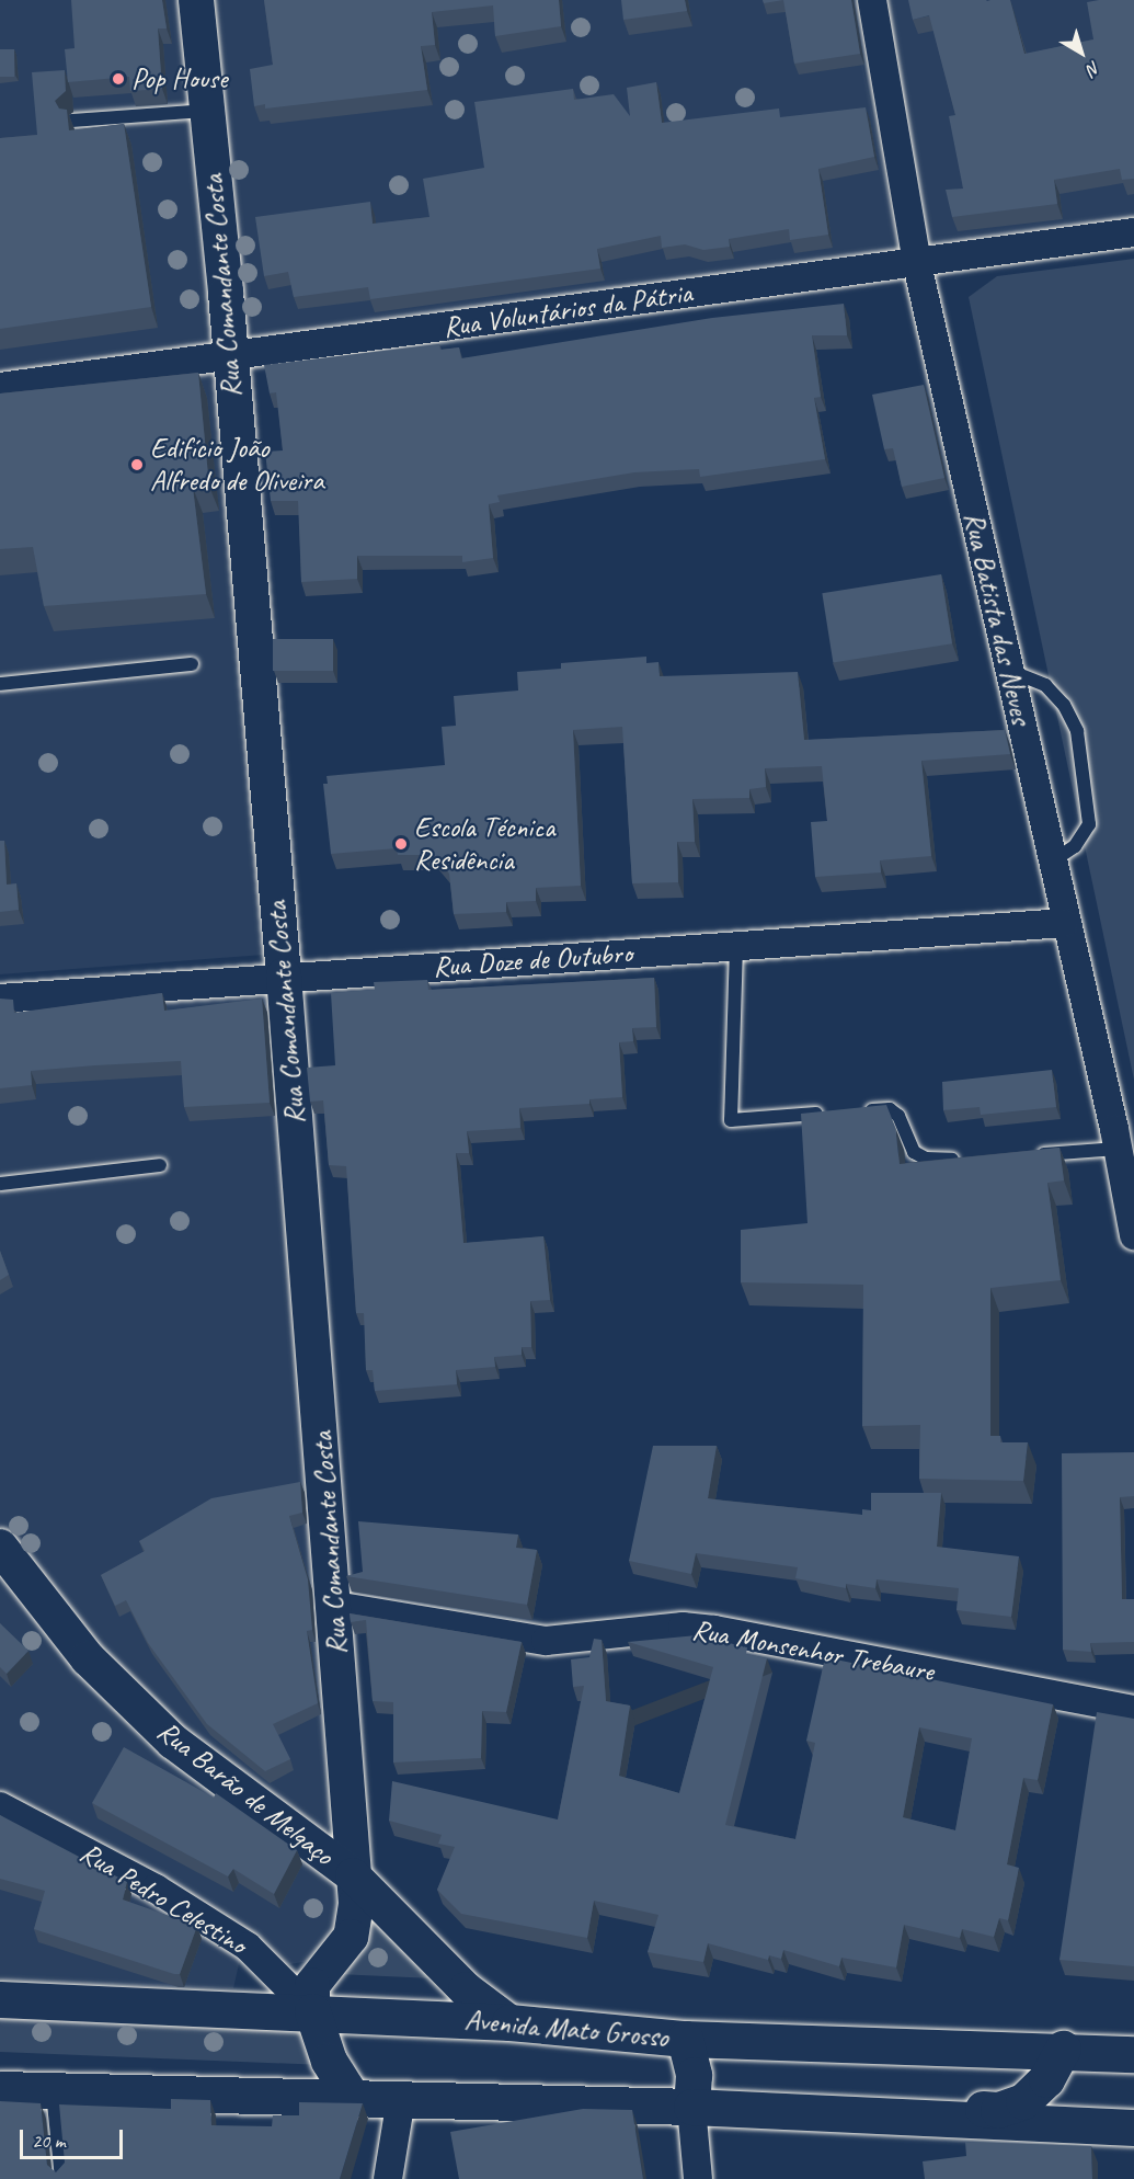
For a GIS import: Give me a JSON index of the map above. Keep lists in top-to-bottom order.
{
  "streets": {
    "main road": ["Avenida Mato Grosso"],
    "street": [
      "Rua Comandante Costa",
      "Rua Voluntários da Pátria",
      "Rua Batista das Neves",
      "Rua Doze de Outubro",
      "Rua Monsenhor Trebaure",
      "Rua Barão de Melgaço",
      "Rua Pedro Celestino"
    ]
  },
  "crossings": [
    ["Rua Comandante Costa", "Rua Voluntários da Pátria"],
    ["Rua Comandante Costa", "Rua Doze de Outubro"],
    ["Rua Comandante Costa", "Rua Monsenhor Trebaure"],
    ["Rua Comandante Costa", "Rua Barão de Melgaço"],
    ["Rua Comandante Costa", "Rua Pedro Celestino"],
    ["Rua Comandante Costa", "Avenida Mato Grosso"],
    ["Rua Voluntários da Pátria", "Rua Batista das Neves"],
    ["Rua Batista das Neves", "Rua Doze de Outubro"],
    ["Rua Barão de Melgaço", "Avenida Mato Grosso"],
    ["Rua Pedro Celestino", "Avenida Mato Grosso"]
  ],
  "places": ["Pop House", "Edifício João Alfredo de Oliveira", "Escola Técnica Residência"],
  "scale_bar": "20 m",
  "north": "bottom right"
}
